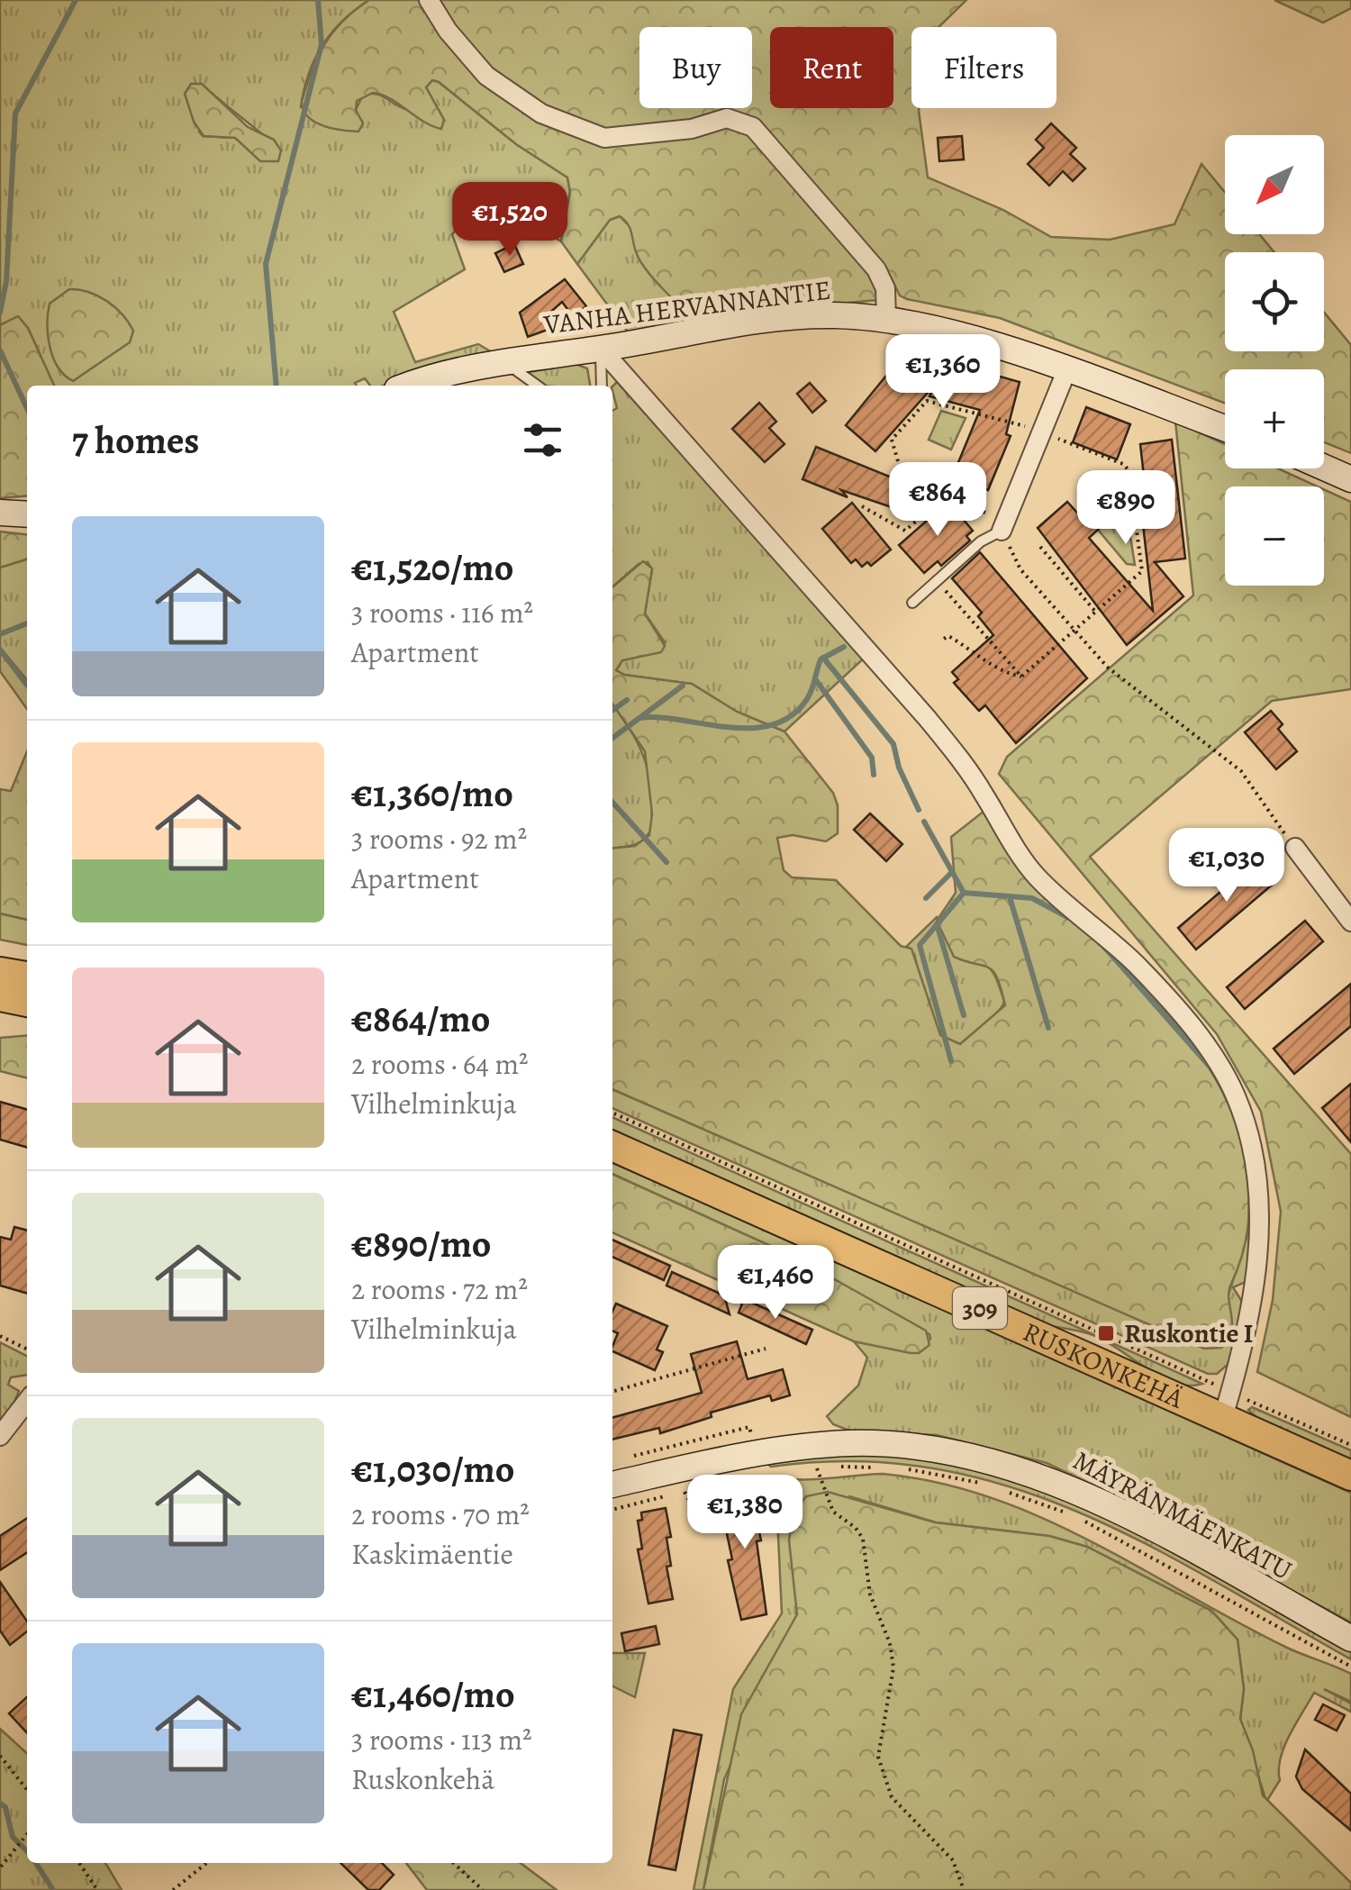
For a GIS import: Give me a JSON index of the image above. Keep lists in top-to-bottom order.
{
  "streets": {
    "main road": ["309", "RUSKONKEHÄ"],
    "street": ["VANHA HERVANNANTIE", "MÄYRÄNMÄENKATU"]
  },
  "places": {
    "transit": ["Ruskontie I"]
  },
  "north": "bottom left",
  "page": {
    "chip": ["Buy", "Rent", "Filters"],
    "map_buttons": ["+", "−"],
    "price": [
      "€1,520",
      "€1,360",
      "€864",
      "€890",
      "€1,030",
      "€1,460",
      "€1,380"
    ],
    "heading": "7 homes",
    "list": [
      {
        "name": "€1,520/mo",
        "note": "3 rooms · 116 m² · Apartment"
      },
      {
        "name": "€1,360/mo",
        "note": "3 rooms · 92 m² · Apartment"
      },
      {
        "name": "€864/mo",
        "note": "2 rooms · 64 m² · Vilhelminkuja"
      },
      {
        "name": "€890/mo",
        "note": "2 rooms · 72 m² · Vilhelminkuja"
      },
      {
        "name": "€1,030/mo",
        "note": "2 rooms · 70 m² · Kaskimäentie"
      },
      {
        "name": "€1,460/mo",
        "note": "3 rooms · 113 m² · Ruskonkehä"
      }
    ]
  }
}
